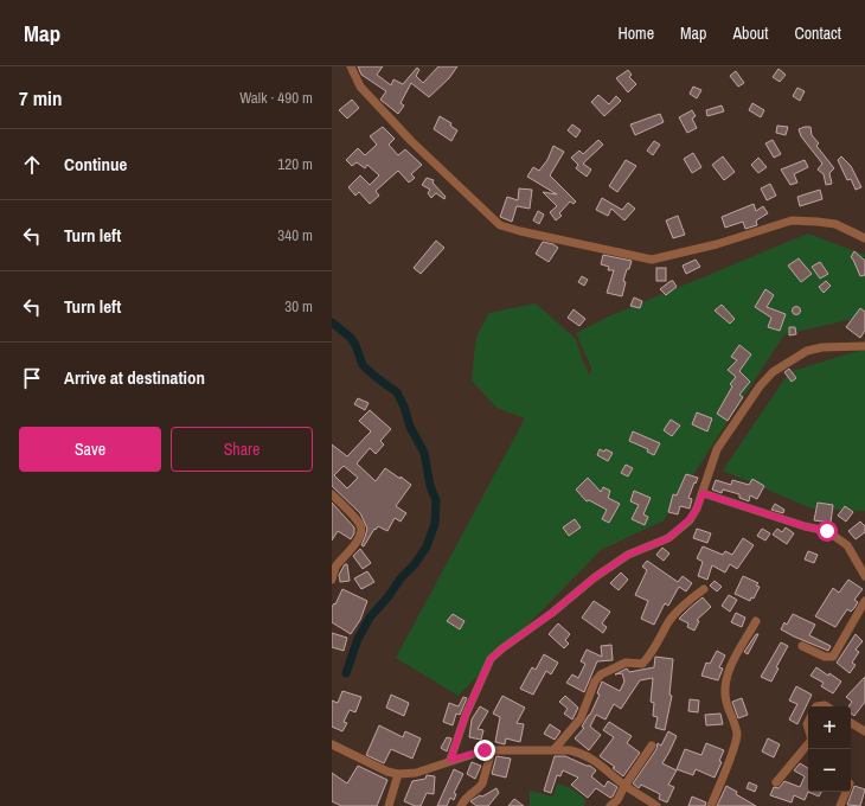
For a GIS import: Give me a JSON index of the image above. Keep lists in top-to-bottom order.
{
  "page": {
    "header": "Map",
    "nav": [
      "Home",
      "Map",
      "About",
      "Contact"
    ],
    "heading": ["7 min", "Walk · 490 m"],
    "list": [
      ["Continue", "120 m"],
      ["Turn left", "340 m"],
      ["Turn left", "30 m"],
      "Arrive at destination"
    ],
    "buttons": ["Save", "Share"],
    "map_buttons": ["+", "−"]
  }
}
